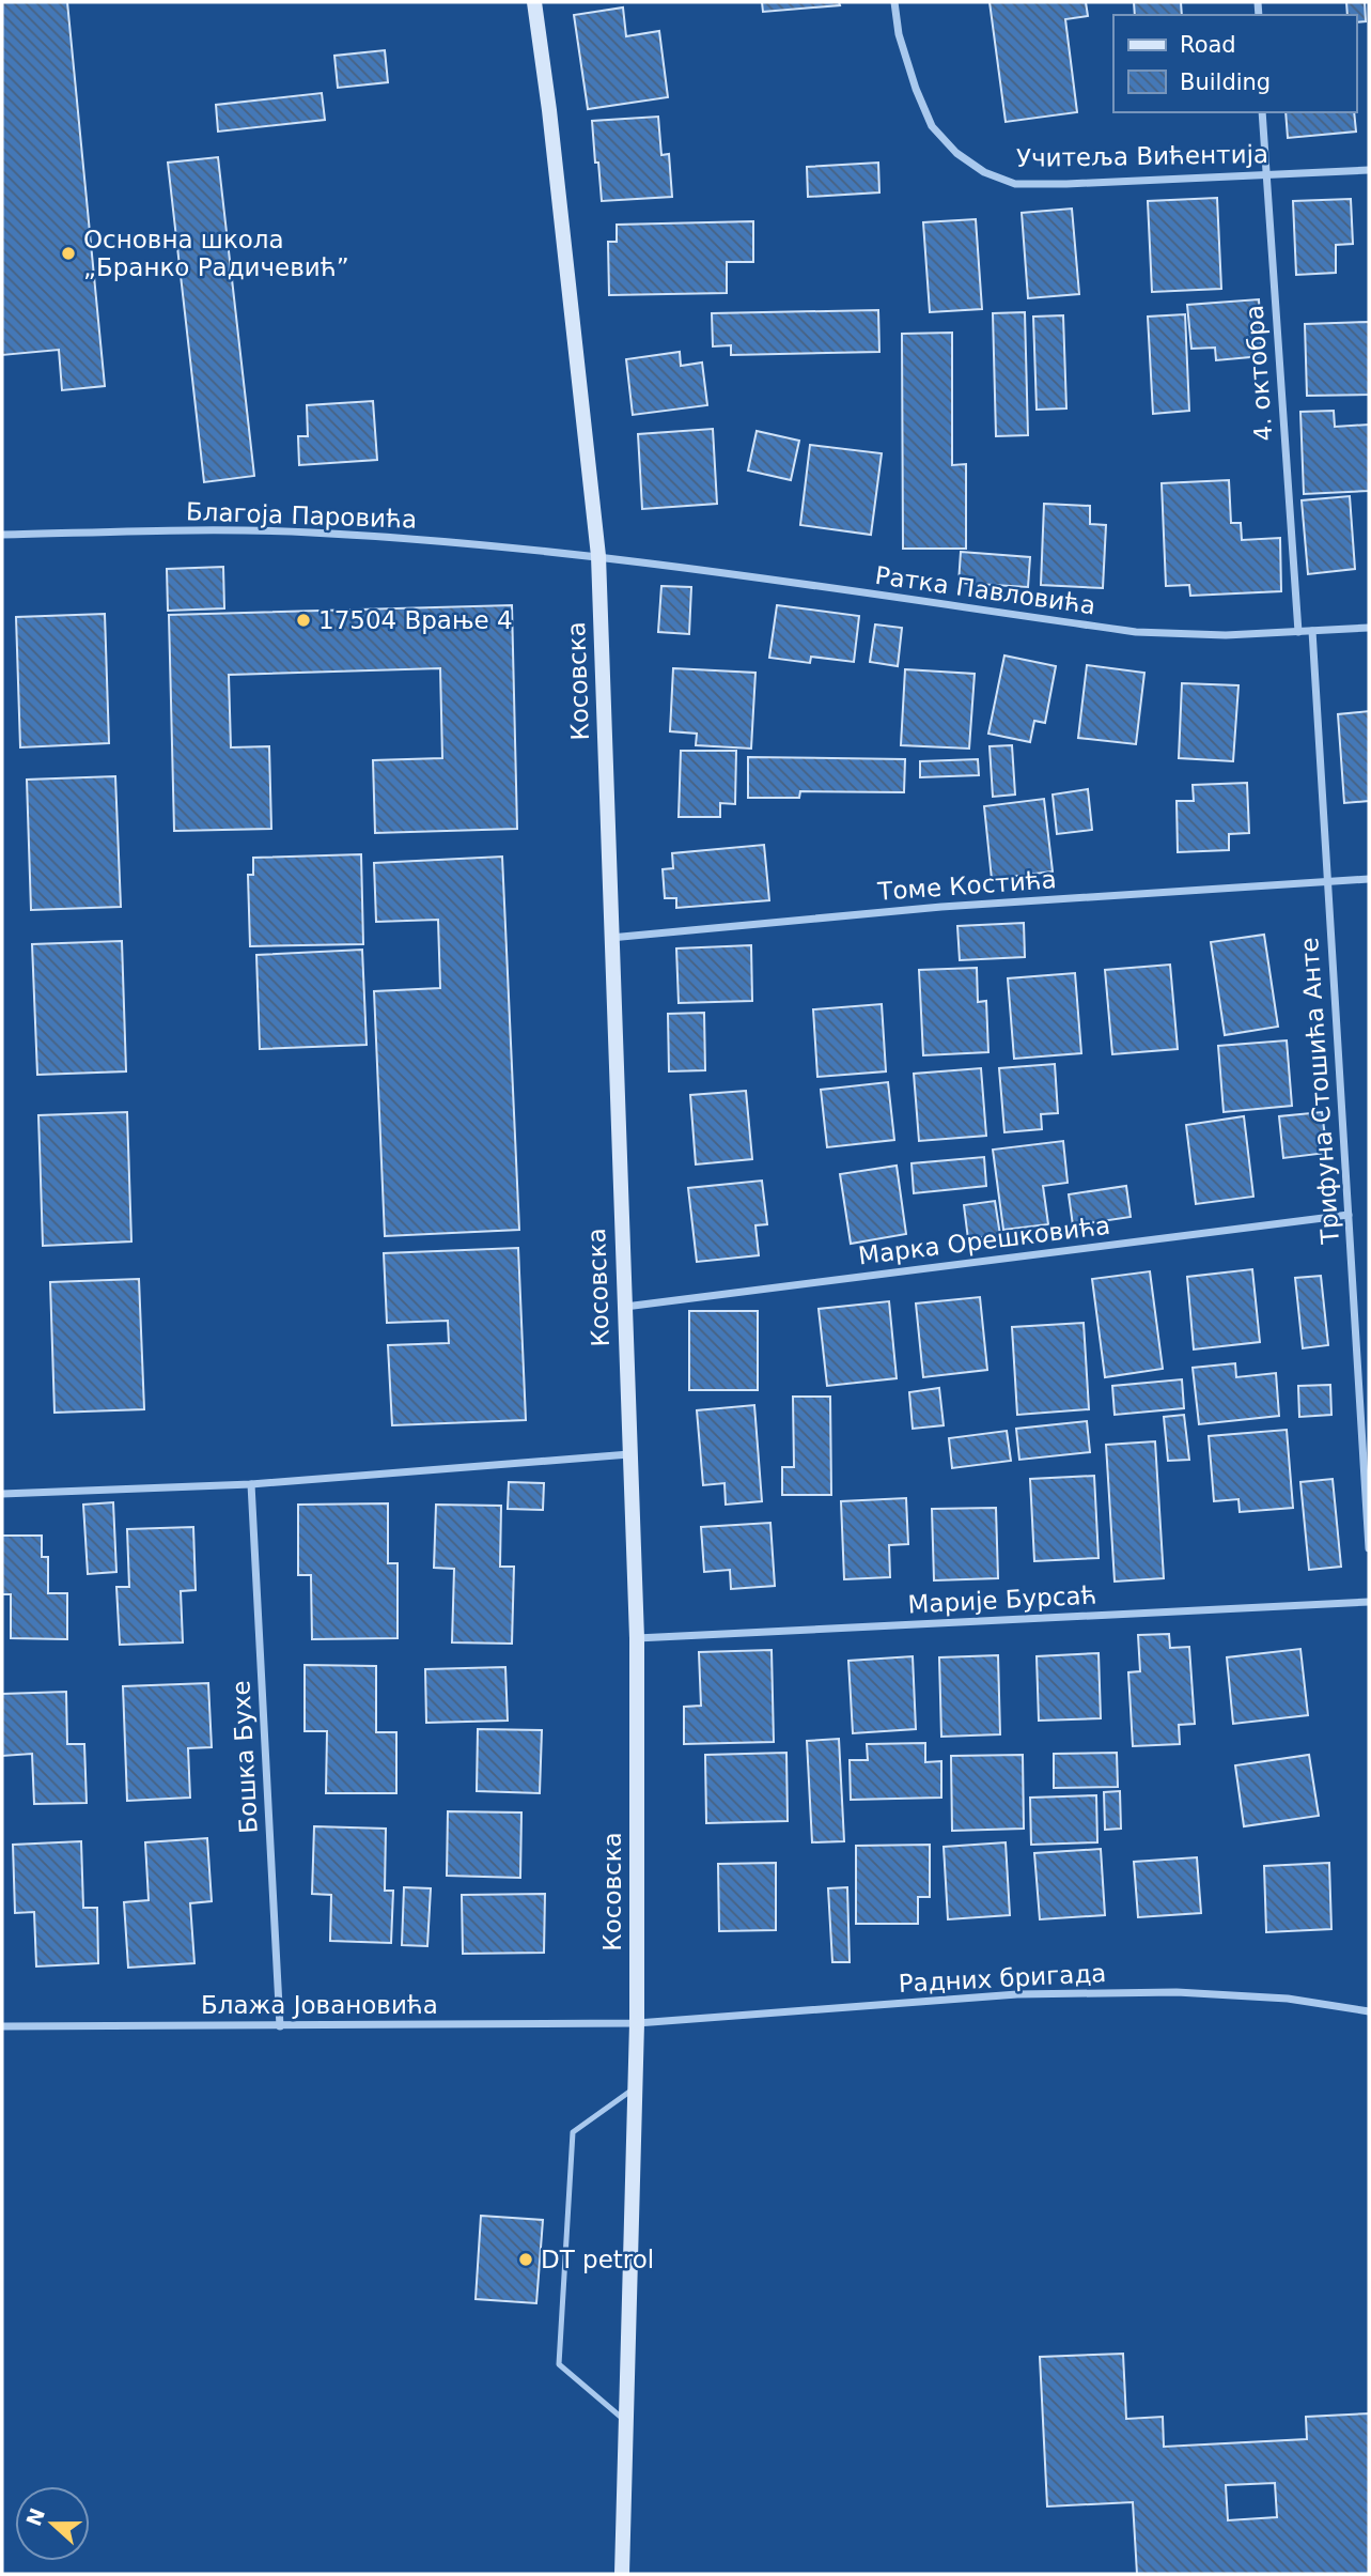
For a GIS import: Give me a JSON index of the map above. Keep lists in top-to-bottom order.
{
  "streets": {
    "street": [
      "Учитеља Вићентија",
      "4. октобра",
      "Благоја Паровића",
      "Ратка Павловића",
      "Косовска",
      "Томе Костића",
      "Трифуна Стошића Анте",
      "Марка Орешковића",
      "Марије Бурсаћ",
      "Бошка Бухе",
      "Радних бригада",
      "Блажа Јовановића"
    ]
  },
  "crossings": [
    ["Учитеља Вићентија", "4. октобра"],
    ["4. октобра", "Ратка Павловића"],
    ["Благоја Паровића", "Ратка Павловића"],
    ["Благоја Паровића", "Косовска"],
    ["Ратка Павловића", "Косовска"],
    ["Ратка Павловића", "Трифуна Стошића Анте"],
    ["Косовска", "Томе Костића"],
    ["Косовска", "Марка Орешковића"],
    ["Косовска", "Марије Бурсаћ"],
    ["Косовска", "Радних бригада"],
    ["Косовска", "Блажа Јовановића"],
    ["Томе Костића", "Трифуна Стошића Анте"],
    ["Трифуна Стошића Анте", "Марка Орешковића"],
    ["Бошка Бухе", "Блажа Јовановића"],
    ["Радних бригада", "Блажа Јовановића"]
  ],
  "places": ["Основна школа „Бранко Радичевић”", "17504 Врање 4", "DT petrol"],
  "legend": ["Road", "Building"],
  "north": "left"
}
